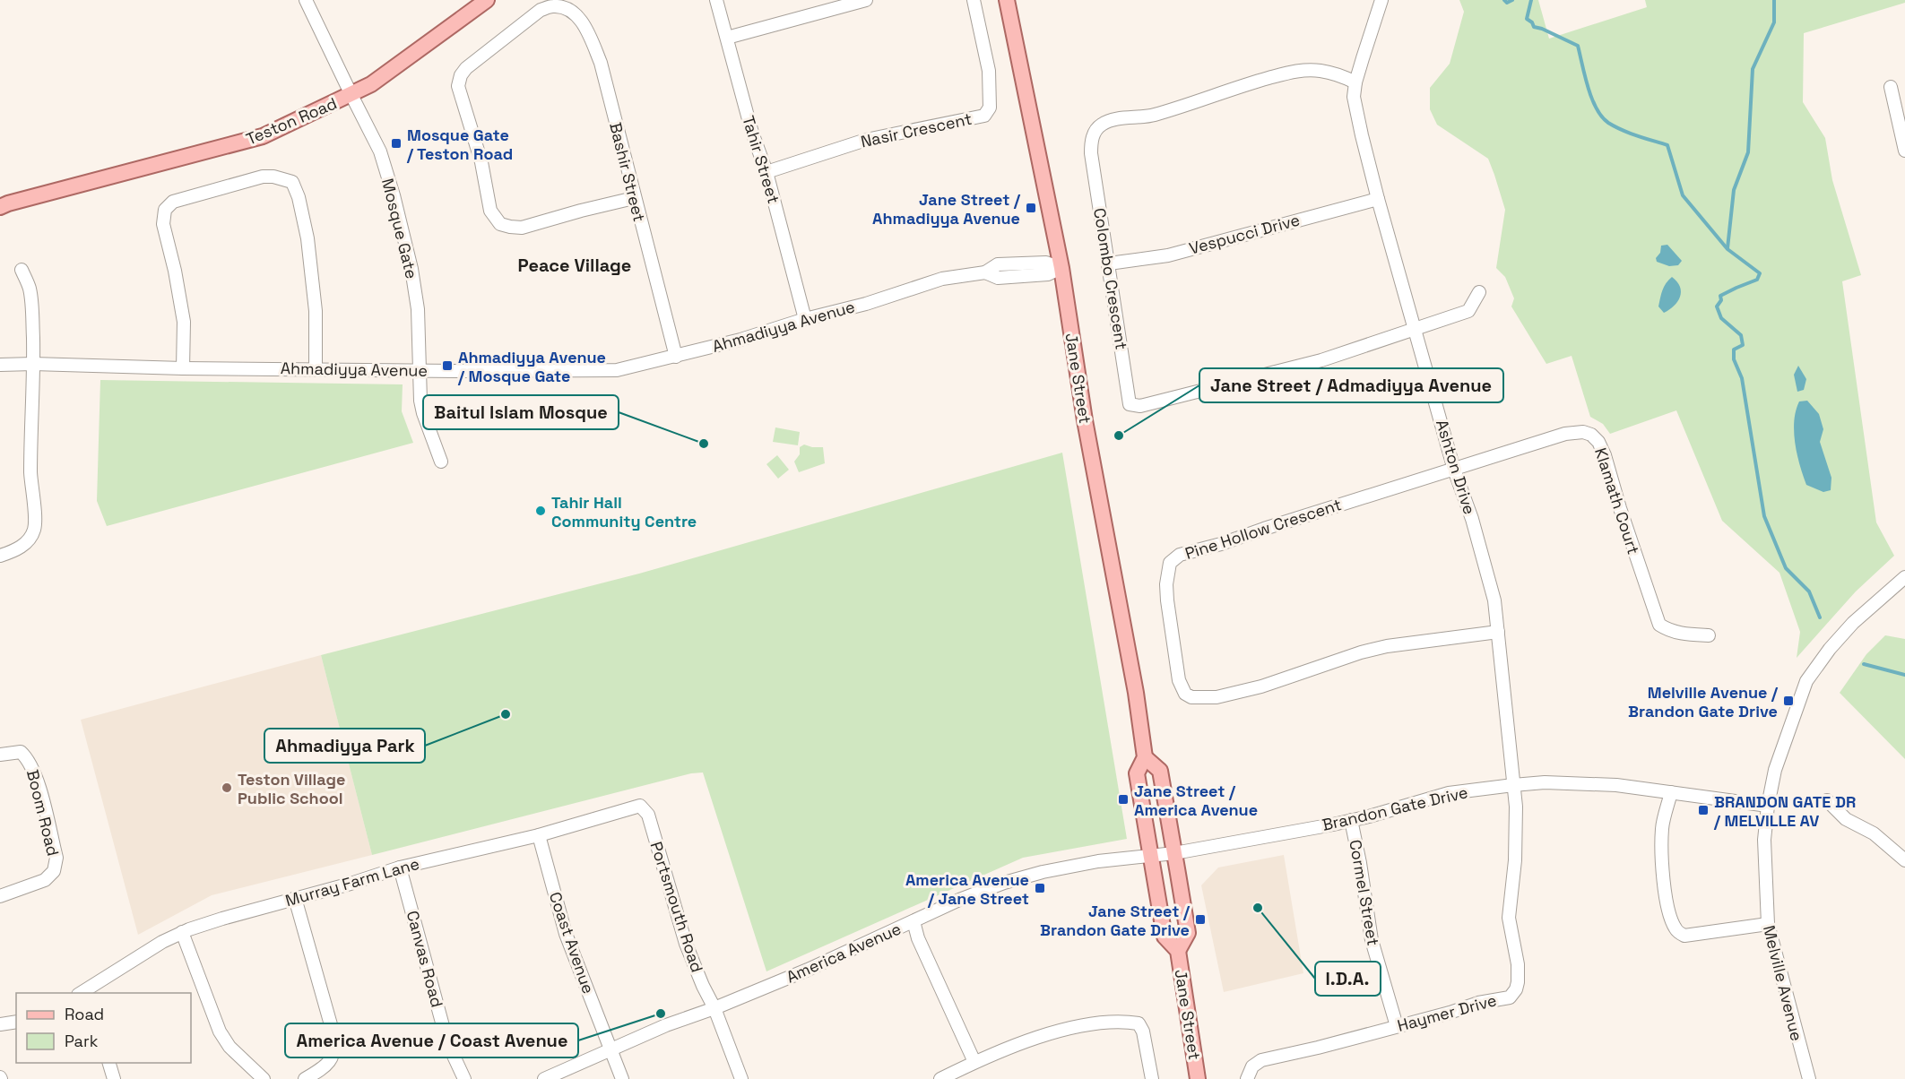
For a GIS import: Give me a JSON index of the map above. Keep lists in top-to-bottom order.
{
  "streets": {
    "main road": ["Teston Road", "Jane Street"],
    "street": [
      "Nasir Crescent",
      "Tahir Street",
      "Bashir Street",
      "Mosque Gate",
      "Vespucci Drive",
      "Colombo Crescent",
      "Ahmadiyya Avenue",
      "Ashton Drive",
      "Klamath Court",
      "Pine Hollow Crescent",
      "Brandon Gate Drive",
      "Boom Road",
      "Murray Farm Lane",
      "Cormel Street",
      "Portsmouth Road",
      "Coast Avenue",
      "America Avenue",
      "Canvas Road",
      "Melville Avenue",
      "Haymer Drive"
    ]
  },
  "crossings": [
    ["Teston Road", "Mosque Gate"],
    ["Nasir Crescent", "Tahir Street"],
    ["Tahir Street", "Ahmadiyya Avenue"],
    ["Bashir Street", "Ahmadiyya Avenue"],
    ["Mosque Gate", "Ahmadiyya Avenue"],
    ["Vespucci Drive", "Colombo Crescent"],
    ["Vespucci Drive", "Ashton Drive"],
    ["Colombo Crescent", "Ashton Drive"],
    ["Ahmadiyya Avenue", "Jane Street"],
    ["Jane Street", "Brandon Gate Drive"],
    ["Jane Street", "America Avenue"],
    ["Ashton Drive", "Klamath Court"],
    ["Ashton Drive", "Pine Hollow Crescent"],
    ["Ashton Drive", "Brandon Gate Drive"],
    ["Ashton Drive", "Haymer Drive"],
    ["Klamath Court", "Pine Hollow Crescent"],
    ["Brandon Gate Drive", "Cormel Street"],
    ["Brandon Gate Drive", "America Avenue"],
    ["Brandon Gate Drive", "Melville Avenue"],
    ["Brandon Gate Drive", "Haymer Drive"],
    ["Murray Farm Lane", "Portsmouth Road"],
    ["Murray Farm Lane", "Coast Avenue"],
    ["Murray Farm Lane", "Canvas Road"],
    ["Cormel Street", "Haymer Drive"],
    ["Portsmouth Road", "America Avenue"],
    ["Coast Avenue", "America Avenue"]
  ],
  "districts": ["Peace Village"],
  "places": {
    "transit": [
      "Mosque Gate / Teston Road",
      "Jane Street / Ahmadiyya Avenue",
      "Ahmadiyya Avenue / Mosque Gate",
      "Melville Avenue / Brandon Gate Drive",
      "Jane Street / America Avenue",
      "BRANDON GATE DR / MELVILLE AV",
      "America Avenue / Jane Street",
      "Jane Street / Brandon Gate Drive"
    ],
    "other": [
      "Jane Street / Admadiyya Avenue",
      "Baitul Islam Mosque",
      "Tahir Hall Community Centre",
      "Ahmadiyya Park",
      "Teston Village Public School",
      "I.D.A.",
      "America Avenue / Coast Avenue"
    ]
  },
  "legend": ["Road", "Park"]
}
